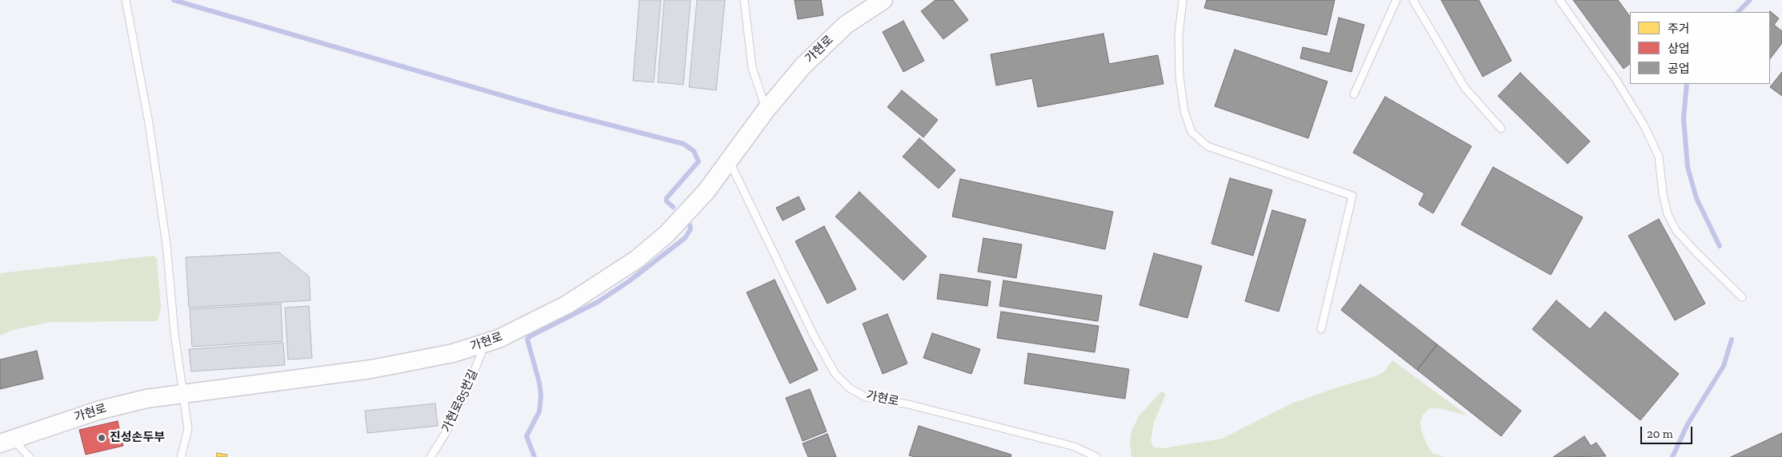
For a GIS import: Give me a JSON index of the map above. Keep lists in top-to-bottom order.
{
  "streets": {
    "street": ["가현로"],
    "lane": ["가현로85번길"]
  },
  "crossings": [
    ["가현로", "가현로85번길"]
  ],
  "places": ["진성손두부"],
  "legend": ["주거", "상업", "공업"],
  "scale_bar": "20 m"
}
